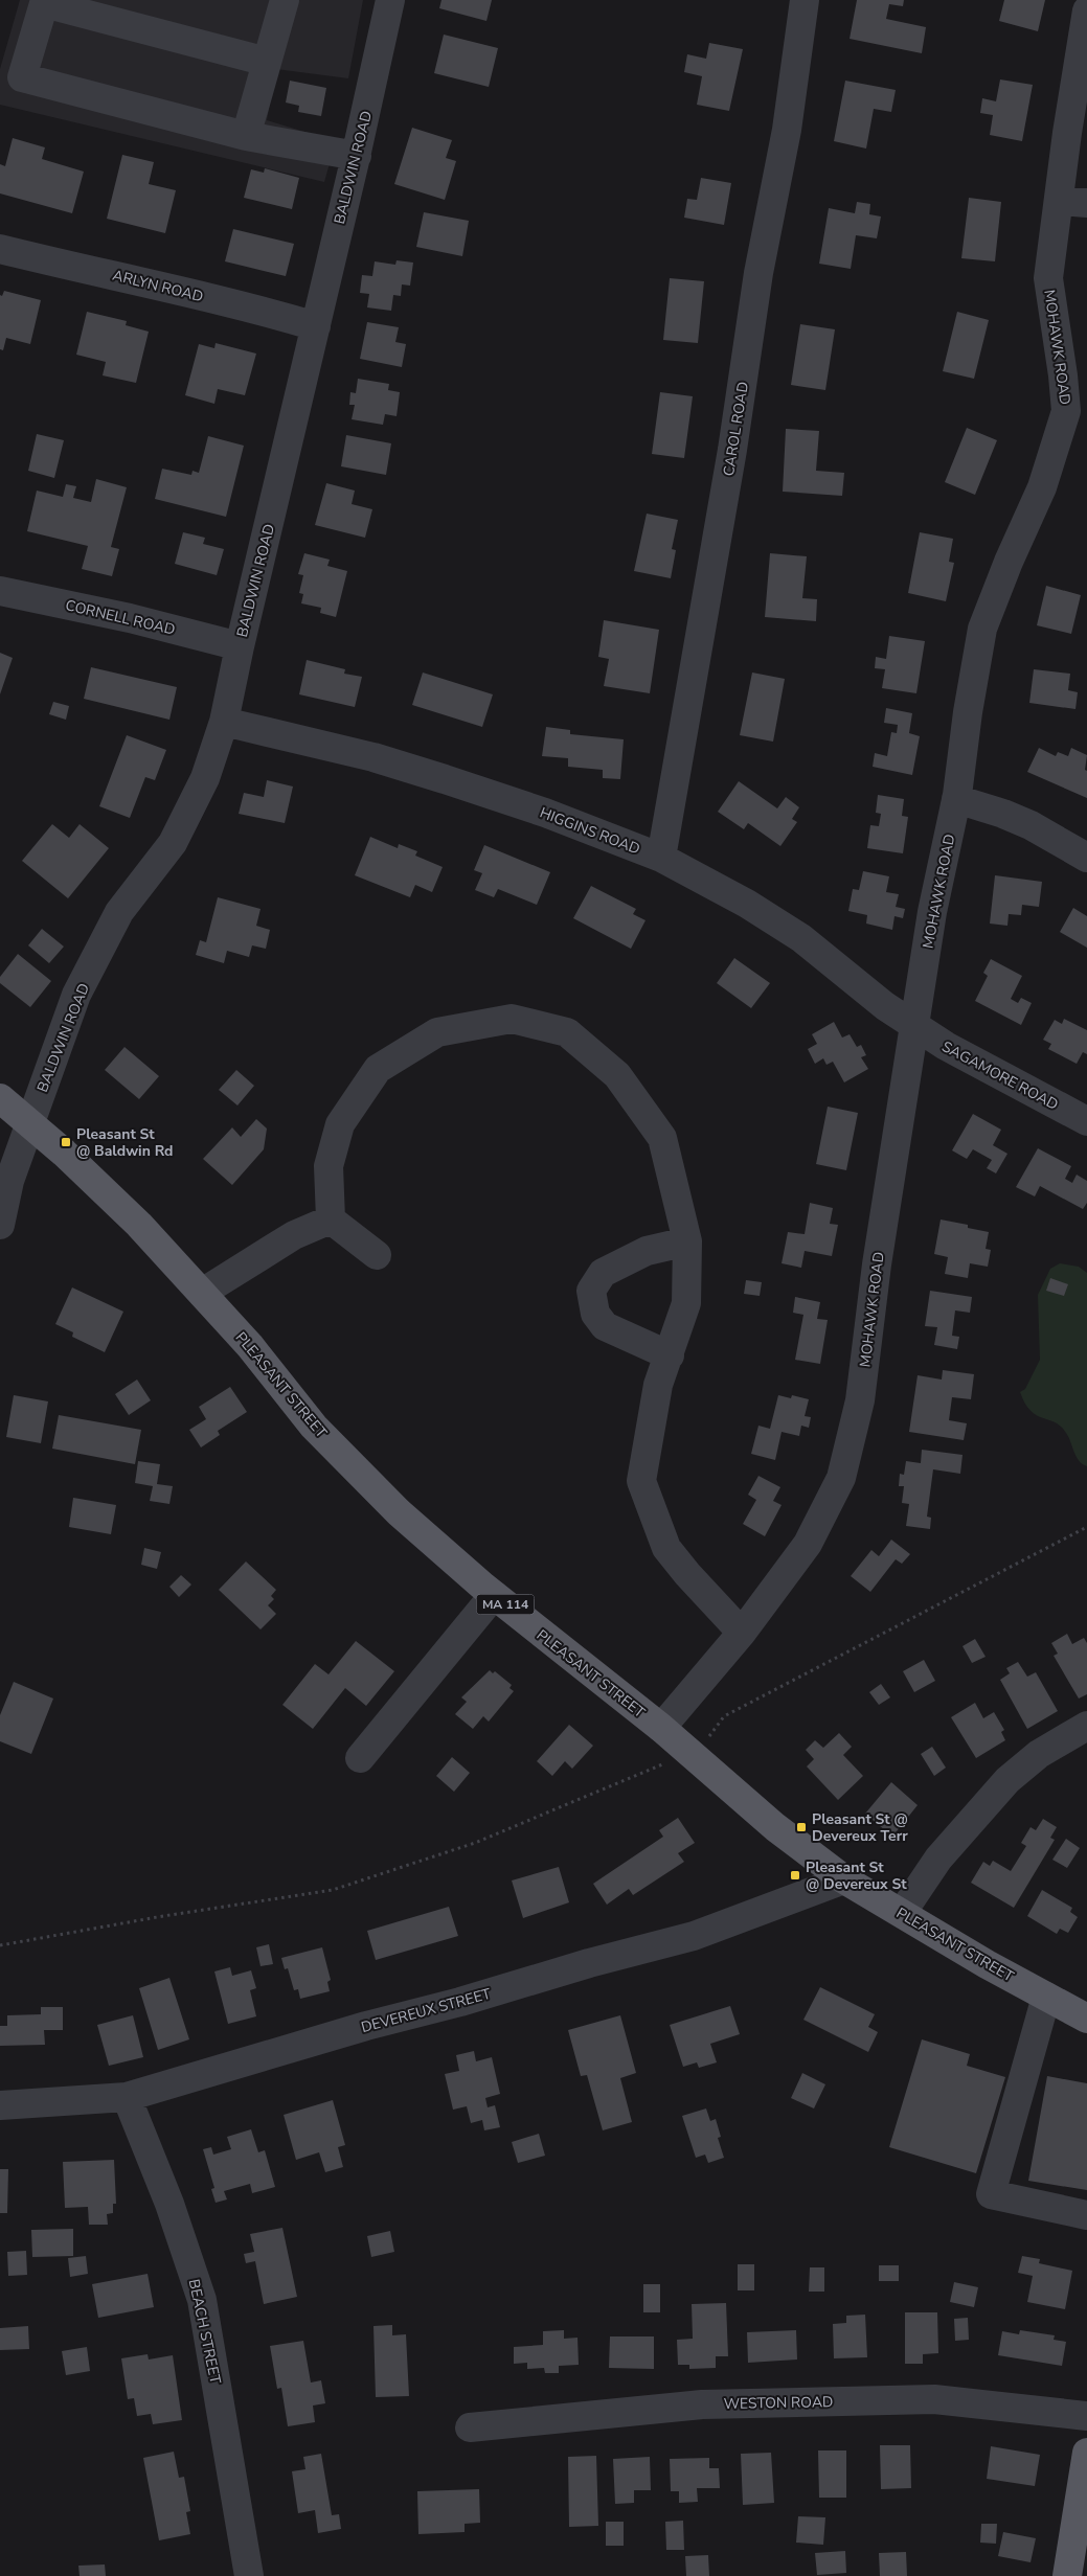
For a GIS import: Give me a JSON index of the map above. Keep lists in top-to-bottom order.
{
  "streets": {
    "main road": ["PLEASANT STREET", "MA 114"],
    "street": [
      "BALDWIN ROAD",
      "ARLYN ROAD",
      "MOHAWK ROAD",
      "CAROL ROAD",
      "CORNELL ROAD",
      "HIGGINS ROAD",
      "SAGAMORE ROAD",
      "DEVEREUX STREET",
      "BEACH STREET",
      "WESTON ROAD"
    ]
  },
  "crossings": [
    ["BALDWIN ROAD", "ARLYN ROAD"],
    ["BALDWIN ROAD", "CORNELL ROAD"],
    ["BALDWIN ROAD", "HIGGINS ROAD"],
    ["BALDWIN ROAD", "PLEASANT STREET"],
    ["MOHAWK ROAD", "HIGGINS ROAD"],
    ["MOHAWK ROAD", "SAGAMORE ROAD"],
    ["MOHAWK ROAD", "PLEASANT STREET"],
    ["CAROL ROAD", "HIGGINS ROAD"],
    ["HIGGINS ROAD", "SAGAMORE ROAD"],
    ["PLEASANT STREET", "DEVEREUX STREET"],
    ["DEVEREUX STREET", "BEACH STREET"]
  ],
  "places": {
    "transit": ["Pleasant St @ Baldwin Rd", "Pleasant St @ Devereux Terr", "Pleasant St @ Devereux St"]
  }
}
